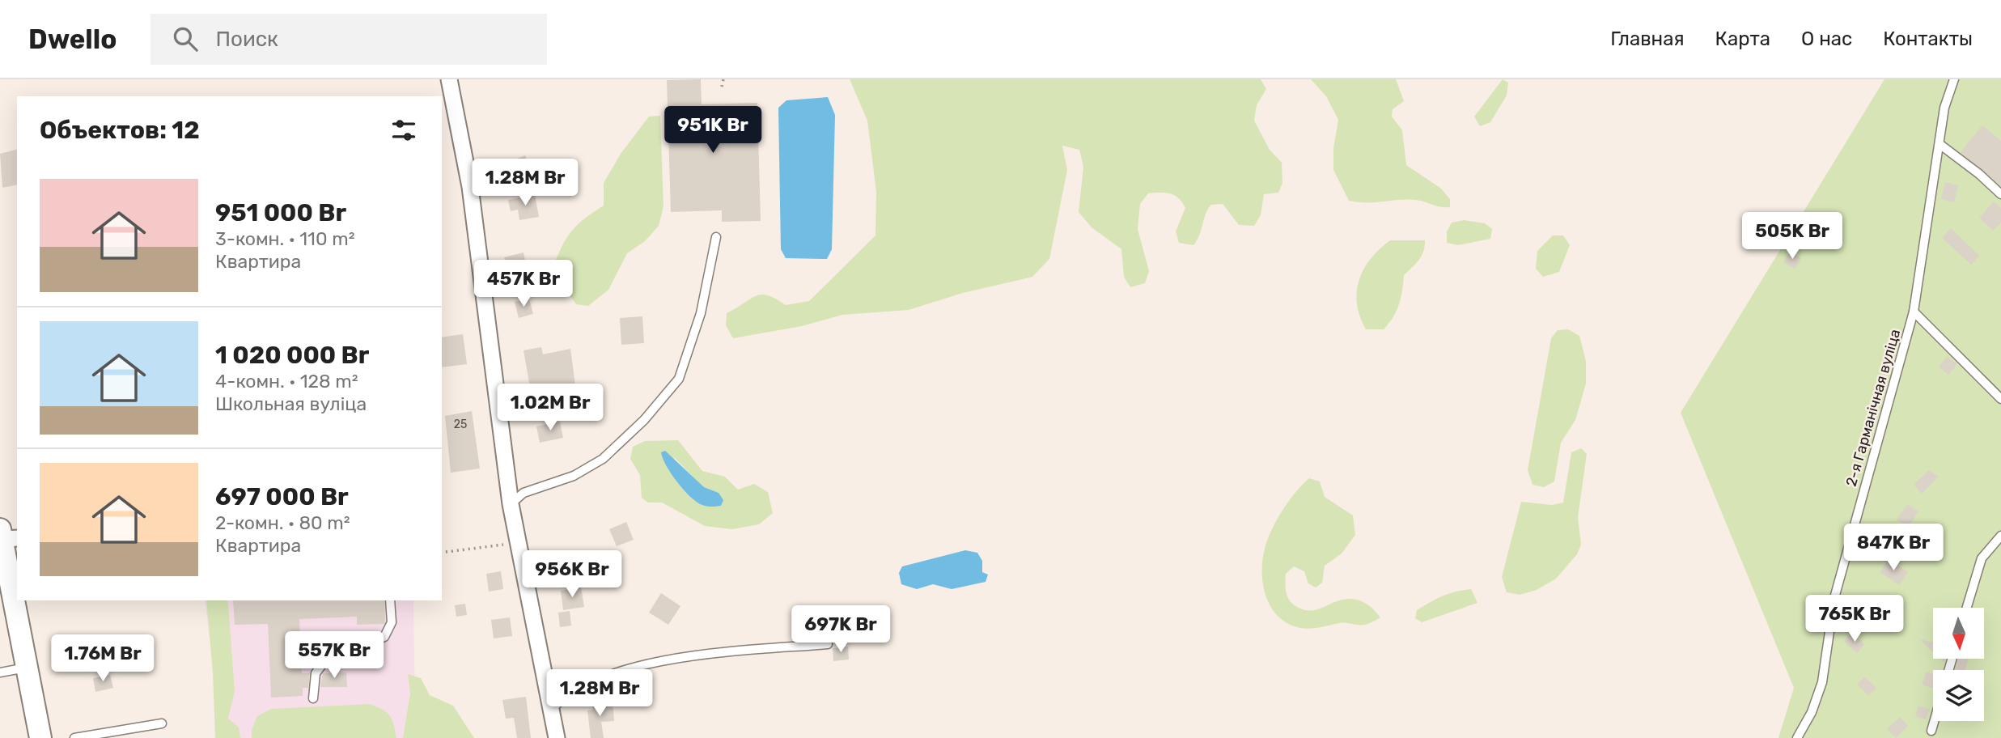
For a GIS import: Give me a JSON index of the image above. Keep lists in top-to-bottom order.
{
  "streets": {
    "lane": ["2-я Гарманічная вуліца"]
  },
  "house_numbers": ["25"],
  "north": "bottom",
  "page": {
    "header": "Dwello",
    "search": "Поиск",
    "nav": [
      "Главная",
      "Карта",
      "О нас",
      "Контакты"
    ],
    "heading": "Объектов: 12",
    "price": [
      "951K Br",
      "1.28M Br",
      "505K Br",
      "457K Br",
      "1.02M Br",
      "847K Br",
      "956K Br",
      "765K Br",
      "697K Br",
      "557K Br",
      "1.76M Br",
      "1.28M Br"
    ],
    "list": [
      {
        "name": "951 000 Br",
        "note": "3-комн. · 110 m² · Квартира"
      },
      {
        "name": "1 020 000 Br",
        "note": "4-комн. · 128 m² · Школьная вуліца"
      },
      {
        "name": "697 000 Br",
        "note": "2-комн. · 80 m² · Квартира"
      }
    ]
  }
}
